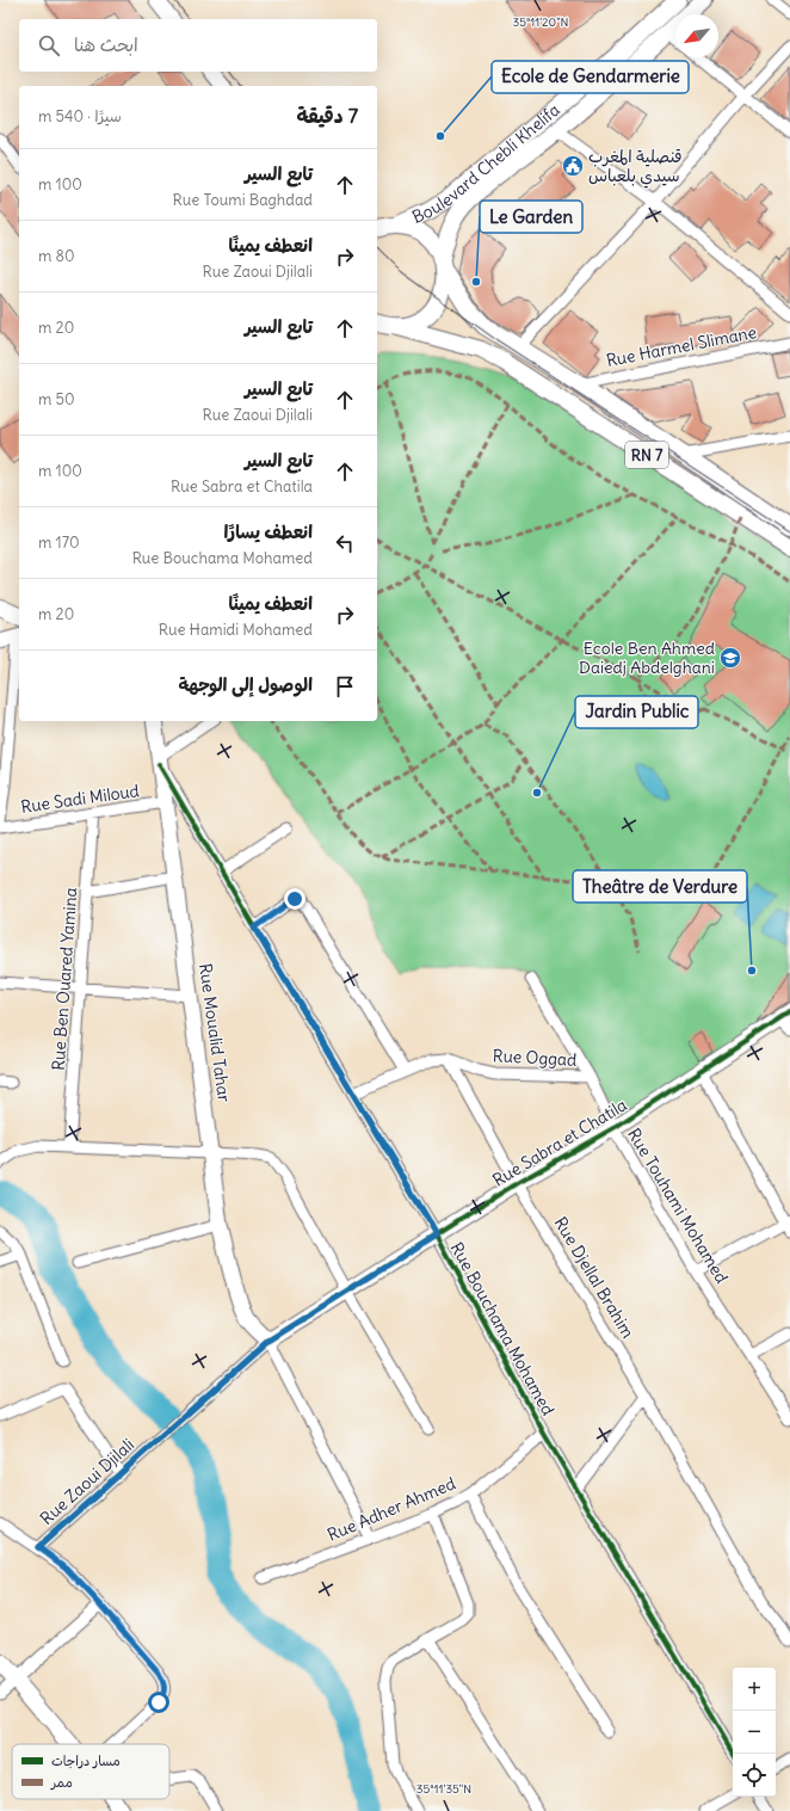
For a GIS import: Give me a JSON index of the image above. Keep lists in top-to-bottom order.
{
  "streets": {
    "main road": ["Boulevard Chebli Khelifa", "RN 7"],
    "street": [
      "Rue Harmel Slimane",
      "Rue Sadi Miloud",
      "Rue Ben Ouared Yamina",
      "Rue Moualid Tahar",
      "Rue Oggad",
      "Rue Sabra et Chatila",
      "Rue Touhami Mohamed",
      "Rue Djellal Brahim",
      "Rue Bouchama Mohamed",
      "Rue Zaoui Djilali",
      "Rue Adher Ahmed"
    ]
  },
  "crossings": [
    ["Rue Harmel Slimane", "RN 7"],
    ["Rue Sadi Miloud", "Rue Ben Ouared Yamina"],
    ["Rue Sadi Miloud", "Rue Moualid Tahar"],
    ["Rue Moualid Tahar", "Rue Sabra et Chatila"],
    ["Rue Moualid Tahar", "Rue Bouchama Mohamed"],
    ["Rue Moualid Tahar", "Rue Zaoui Djilali"],
    ["Rue Oggad", "Rue Touhami Mohamed"],
    ["Rue Oggad", "Rue Djellal Brahim"],
    ["Rue Sabra et Chatila", "Rue Touhami Mohamed"],
    ["Rue Sabra et Chatila", "Rue Djellal Brahim"],
    ["Rue Sabra et Chatila", "Rue Bouchama Mohamed"],
    ["Rue Sabra et Chatila", "Rue Zaoui Djilali"],
    ["Rue Bouchama Mohamed", "Rue Adher Ahmed"]
  ],
  "places": {
    "other": [
      "Ecole de Gendarmerie",
      "Le Garden",
      "Jardin Public",
      "Theâtre de Verdure"
    ],
    "public building": ["قنصلية المغرب سيدي بلعباس"],
    "school or university": ["Ecole Ben Ahmed Daiedj Abdelghani"]
  },
  "legend": ["مسار دراجات", "ممر"],
  "north": "bottom left",
  "page": {
    "search": "ابحث هنا",
    "heading": ["7 دقيقة", "سيرًا · 540 m"],
    "list": [
      ["تابع السير", "Rue Toumi Baghdad", "100 m"],
      ["انعطف يمينًا", "Rue Zaoui Djilali", "80 m"],
      ["تابع السير", "20 m"],
      ["تابع السير", "Rue Zaoui Djilali", "50 m"],
      ["تابع السير", "Rue Sabra et Chatila", "100 m"],
      ["انعطف يسارًا", "Rue Bouchama Mohamed", "170 m"],
      ["انعطف يمينًا", "Rue Hamidi Mohamed", "20 m"],
      "الوصول إلى الوجهة"
    ],
    "map_buttons": ["+", "−"]
  },
  "coordinates": ["35°11'20\"N", "35°11'35\"N"]
}
